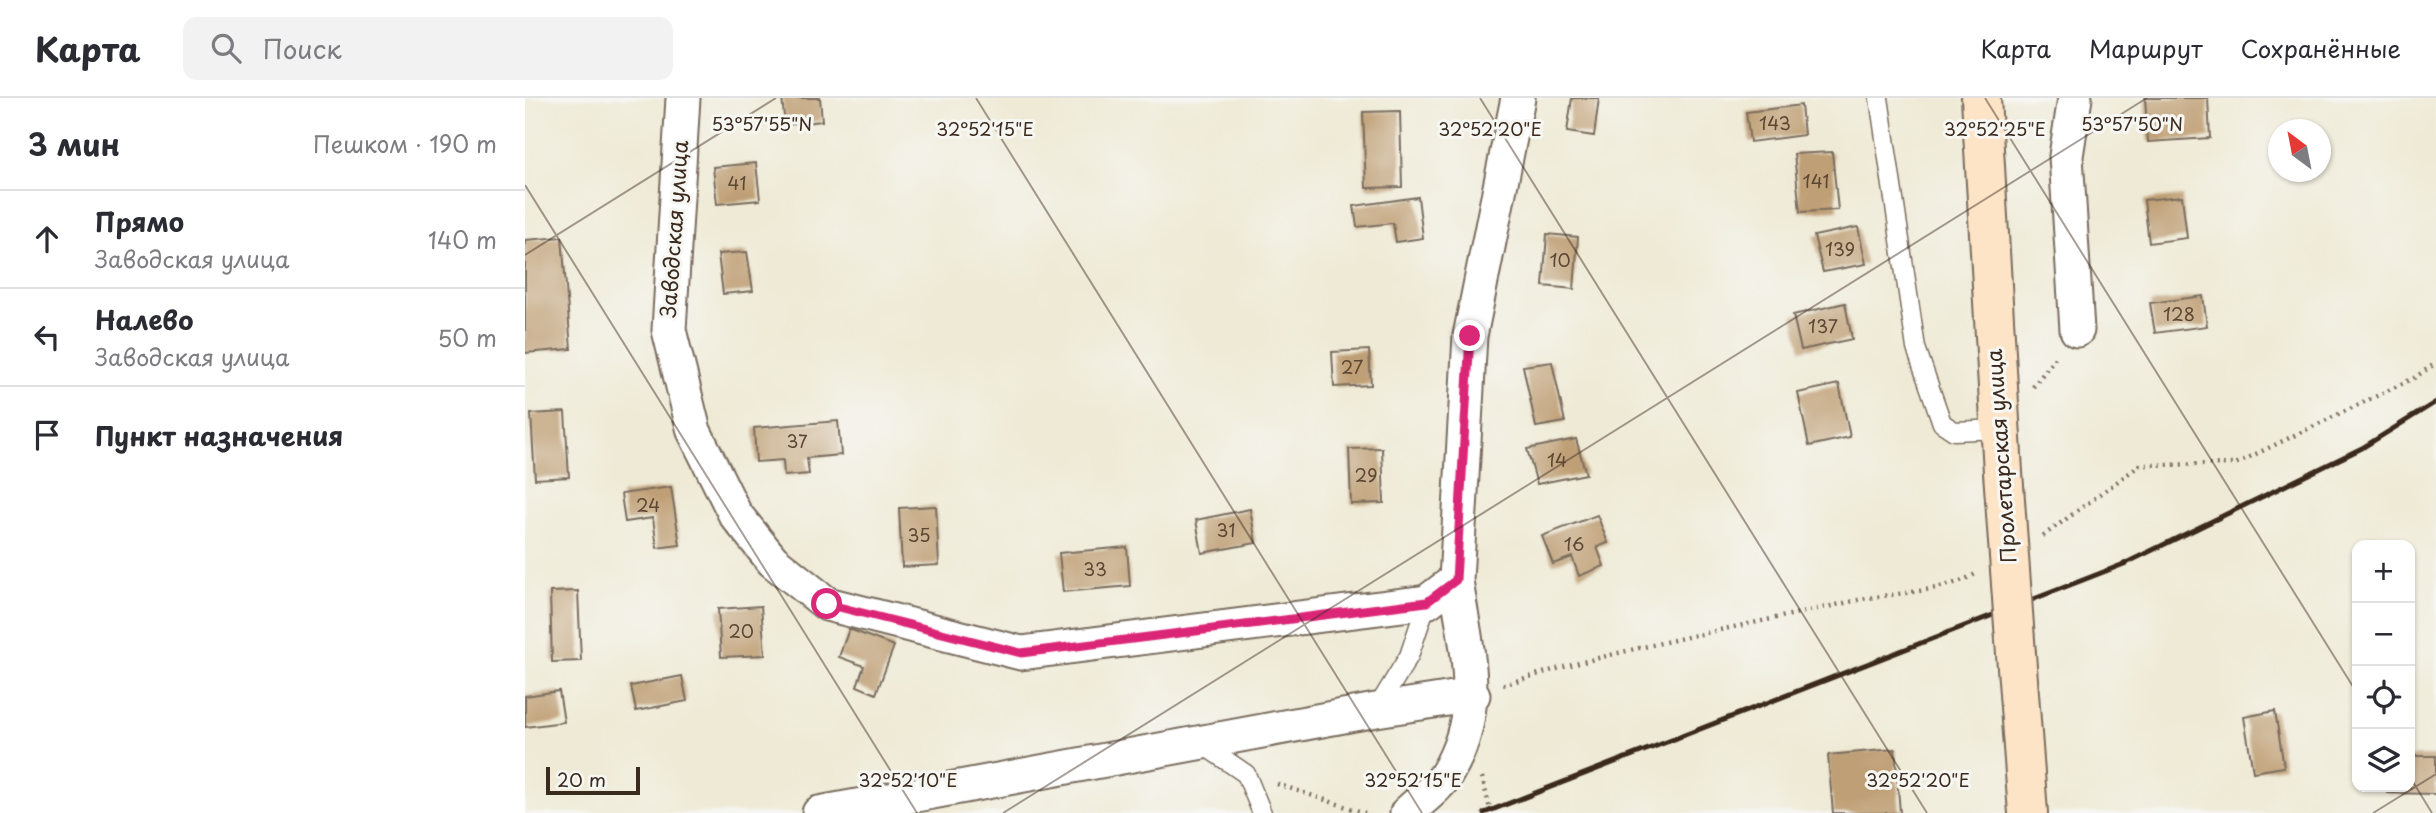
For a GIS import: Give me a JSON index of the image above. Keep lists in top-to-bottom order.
{
  "streets": {
    "main road": ["Пролетарская улица"],
    "street": ["Заводская улица"]
  },
  "house_numbers": [
    "143",
    "141",
    "41",
    "139",
    "10",
    "128",
    "137",
    "27",
    "37",
    "14",
    "29",
    "24",
    "31",
    "35",
    "16",
    "33",
    "20"
  ],
  "scale_bar": "20 m",
  "north": "top left",
  "page": {
    "header": "Карта",
    "search": "Поиск",
    "nav": ["Карта", "Маршрут", "Сохранённые"],
    "heading": ["3 мин", "Пешком · 190 m"],
    "list": [
      ["Прямо", "Заводская улица", "140 m"],
      ["Налево", "Заводская улица", "50 m"],
      "Пункт назначения"
    ],
    "map_buttons": ["+", "−"],
    "scale": "20 m"
  },
  "coordinates": [
    "53°57'55\"N",
    "53°57'50\"N",
    "32°52'15\"E",
    "32°52'20\"E",
    "32°52'25\"E",
    "32°52'10\"E"
  ]
}
